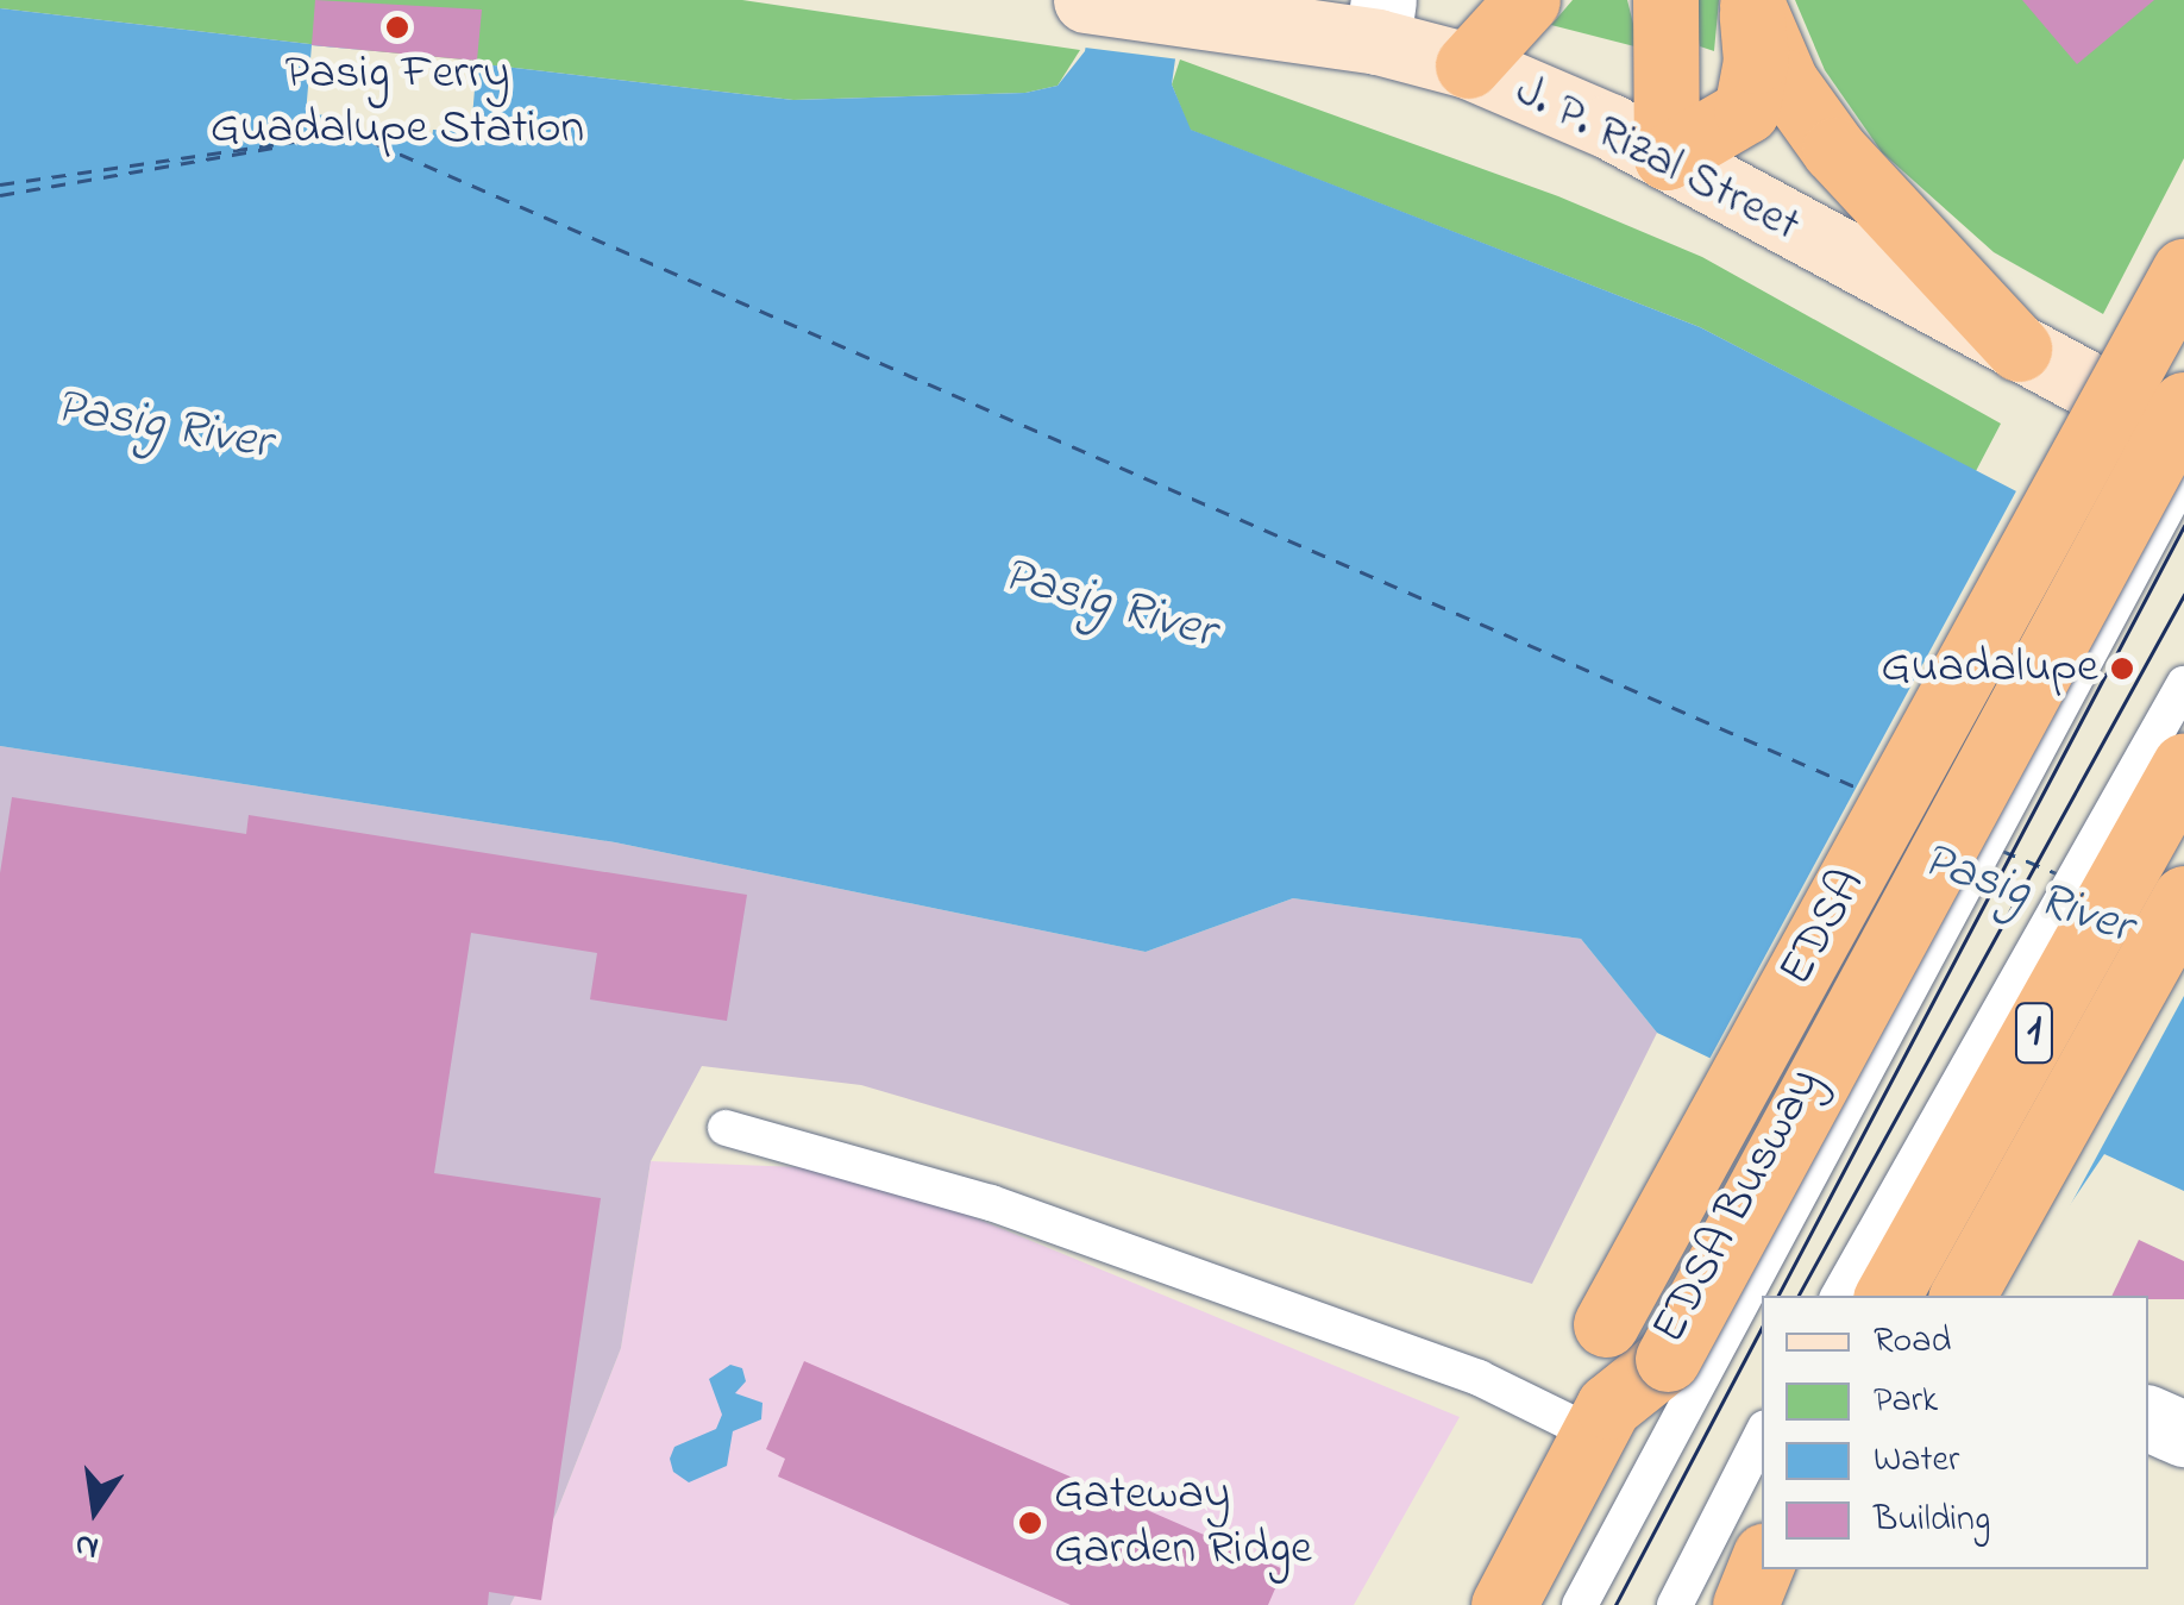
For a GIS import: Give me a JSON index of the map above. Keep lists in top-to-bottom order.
{
  "streets": {
    "highway": ["EDSA", "1"],
    "main road": ["J. P. Rizal Street"],
    "lane": ["EDSA Busway"]
  },
  "crossings": [
    ["EDSA", "EDSA Busway"]
  ],
  "water": ["Pasig River"],
  "places": ["Pasig Ferry Guadalupe Station", "Guadalupe", "Gateway Garden Ridge"],
  "legend": [
    "Road",
    "Park",
    "Water",
    "Building"
  ],
  "north": "bottom"
}
